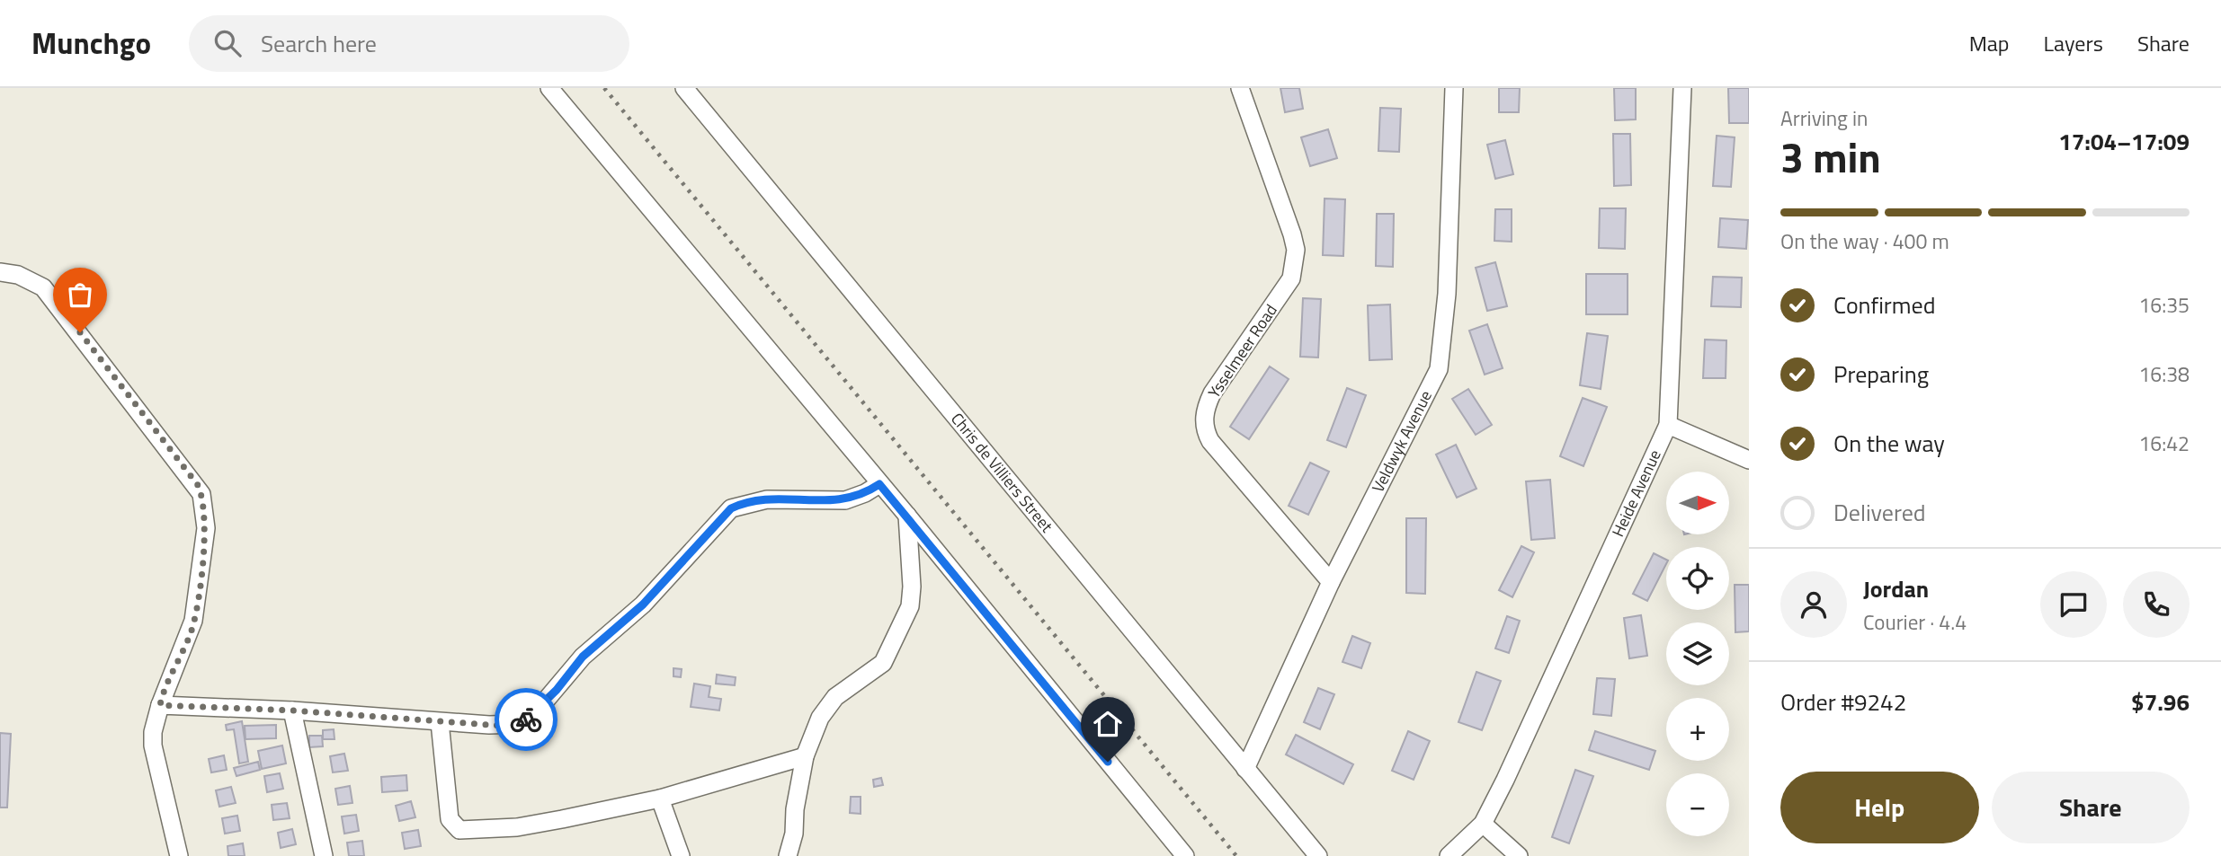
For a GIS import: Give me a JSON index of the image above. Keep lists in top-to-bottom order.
{
  "streets": {
    "street": [
      "Ysselmeer Road",
      "Veldwyk Avenue",
      "Chris de Villiers Street",
      "Heide Avenue"
    ]
  },
  "crossings": [
    ["Ysselmeer Road", "Veldwyk Avenue"],
    ["Veldwyk Avenue", "Chris de Villiers Street"]
  ],
  "north": "right",
  "page": {
    "header": "Munchgo",
    "search": "Search here",
    "nav": ["Map", "Layers", "Share"],
    "heading": ["3 min", "Arriving in", "17:04–17:09"],
    "panel": [
      "Jordan",
      "Courier · 4.4",
      "Order #9242",
      "$7.96"
    ],
    "bar": "On the way · 400 m",
    "list": [
      ["Confirmed", "16:35"],
      ["Preparing", "16:38"],
      ["On the way", "16:42"],
      "Delivered"
    ],
    "map_buttons": ["+", "−"],
    "buttons": ["Help", "Share"]
  }
}
